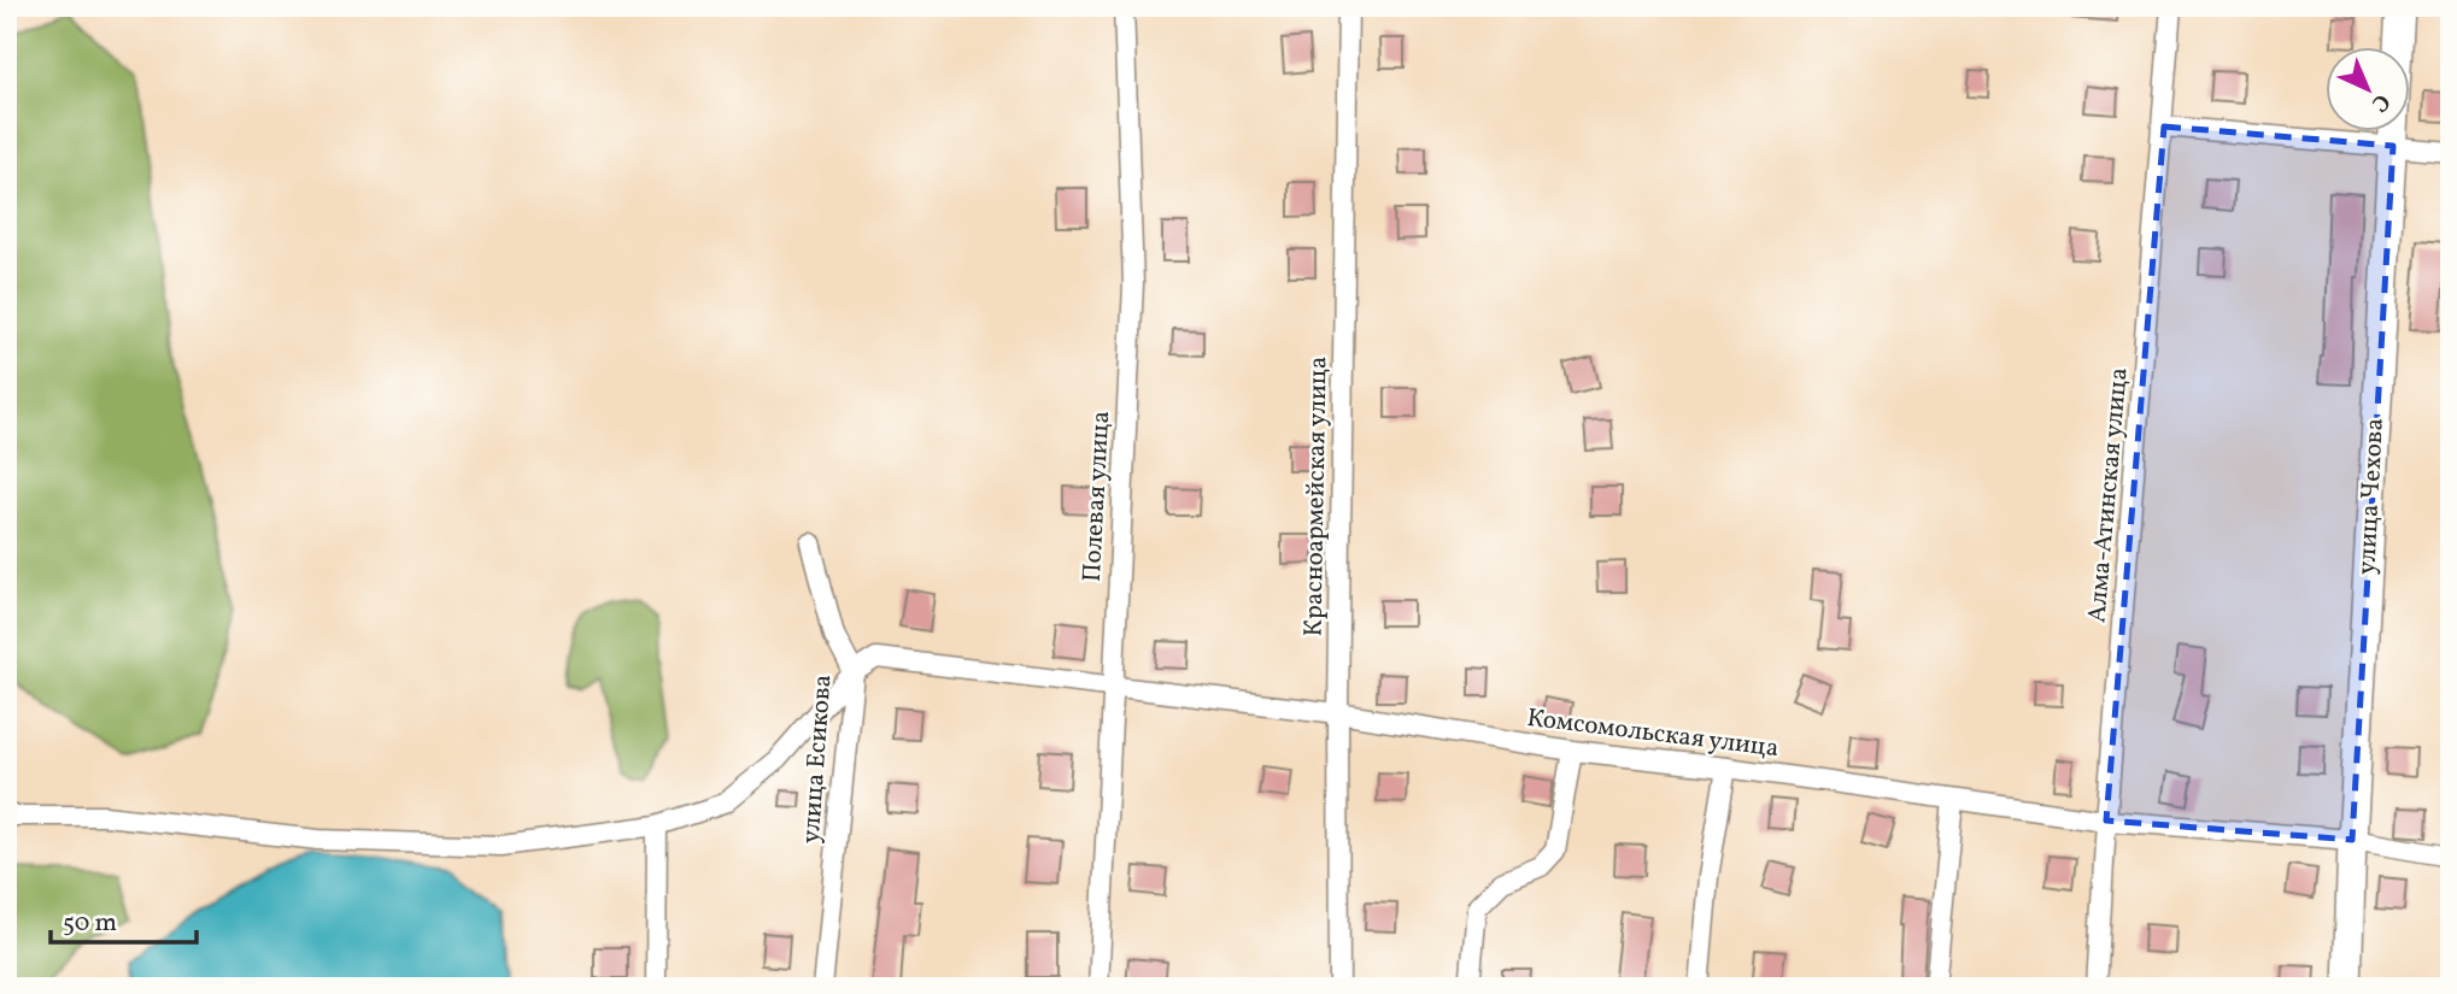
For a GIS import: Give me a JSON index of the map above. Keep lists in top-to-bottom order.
{
  "streets": {
    "street": [
      "Алма-Атинская улица",
      "Полевая улица",
      "Красноармейская улица",
      "улица Чехова",
      "Комсомольская улица",
      "улица Есикова"
    ]
  },
  "crossings": [
    ["Алма-Атинская улица", "Комсомольская улица"],
    ["Полевая улица", "Комсомольская улица"],
    ["Красноармейская улица", "Комсомольская улица"],
    ["улица Чехова", "Комсомольская улица"],
    ["Комсомольская улица", "улица Есикова"]
  ],
  "scale_bar": "50 m",
  "north": "bottom right"
}
